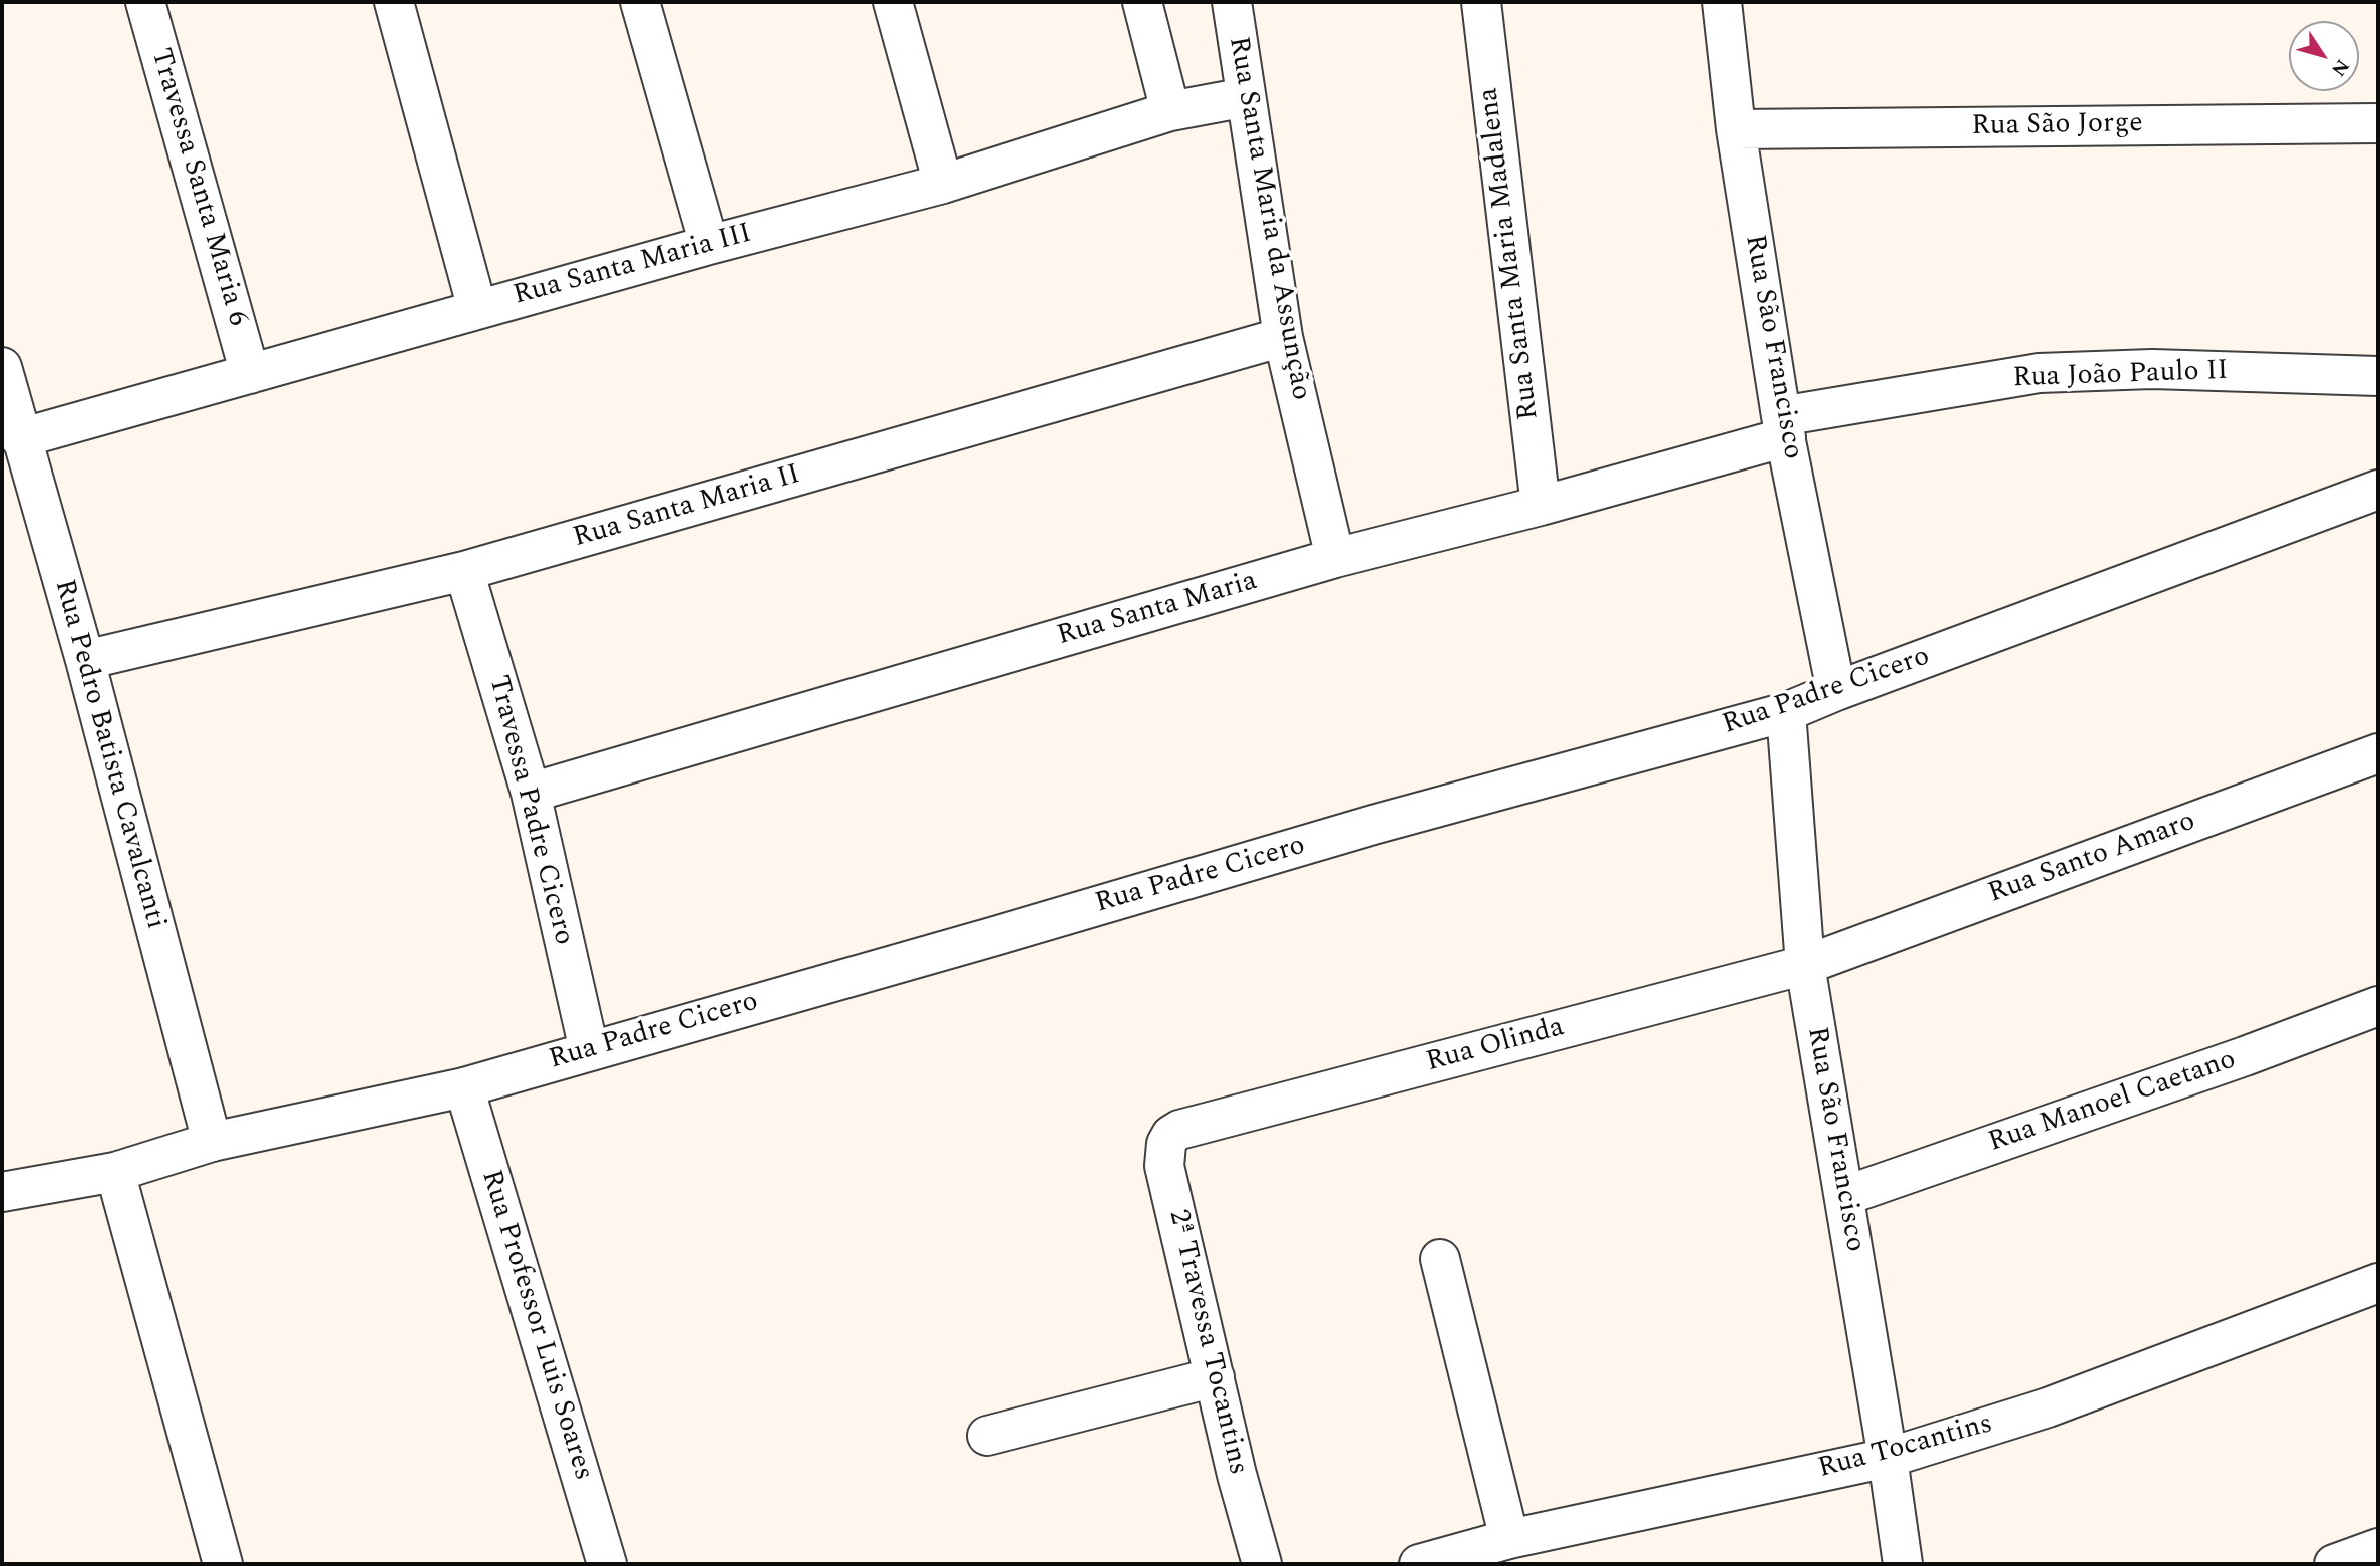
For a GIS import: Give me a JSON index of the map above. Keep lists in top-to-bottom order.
{
  "streets": {
    "street": [
      "Rua São Jorge",
      "Travessa Santa Maria 6",
      "Rua Santa Maria da Assunção",
      "Rua Santa Maria Madalena",
      "Rua Santa Maria III",
      "Rua São Francisco",
      "Rua João Paulo II",
      "Rua Santa Maria II",
      "Rua Santa Maria",
      "Rua Padre Cicero",
      "Rua Pedro Batista Cavalcanti",
      "Travessa Padre Cicero",
      "Rua Santo Amaro",
      "Rua Olinda",
      "Rua Manoel Caetano",
      "Rua Professor Luis Soares",
      "2ª Travessa Tocantins",
      "Rua Tocantins"
    ]
  },
  "crossings": [
    ["Rua São Jorge", "Rua São Francisco"],
    ["Travessa Santa Maria 6", "Rua Santa Maria III"],
    ["Rua Santa Maria da Assunção", "Rua Santa Maria III"],
    ["Rua Santa Maria da Assunção", "Rua Santa Maria II"],
    ["Rua Santa Maria da Assunção", "Rua Santa Maria"],
    ["Rua Santa Maria Madalena", "Rua Santa Maria"],
    ["Rua Santa Maria III", "Rua Pedro Batista Cavalcanti"],
    ["Rua São Francisco", "Rua João Paulo II"],
    ["Rua São Francisco", "Rua Santa Maria"],
    ["Rua São Francisco", "Rua Padre Cicero"],
    ["Rua São Francisco", "Rua Santo Amaro"],
    ["Rua São Francisco", "Rua Olinda"],
    ["Rua São Francisco", "Rua Manoel Caetano"],
    ["Rua São Francisco", "Rua Tocantins"],
    ["Rua João Paulo II", "Rua Santa Maria"],
    ["Rua Santa Maria II", "Rua Pedro Batista Cavalcanti"],
    ["Rua Santa Maria II", "Travessa Padre Cicero"],
    ["Rua Santa Maria", "Travessa Padre Cicero"],
    ["Rua Padre Cicero", "Rua Pedro Batista Cavalcanti"],
    ["Rua Padre Cicero", "Travessa Padre Cicero"],
    ["Rua Padre Cicero", "Rua Professor Luis Soares"],
    ["Rua Santo Amaro", "Rua Olinda"],
    ["Rua Olinda", "2ª Travessa Tocantins"]
  ],
  "north": "bottom right"
}
